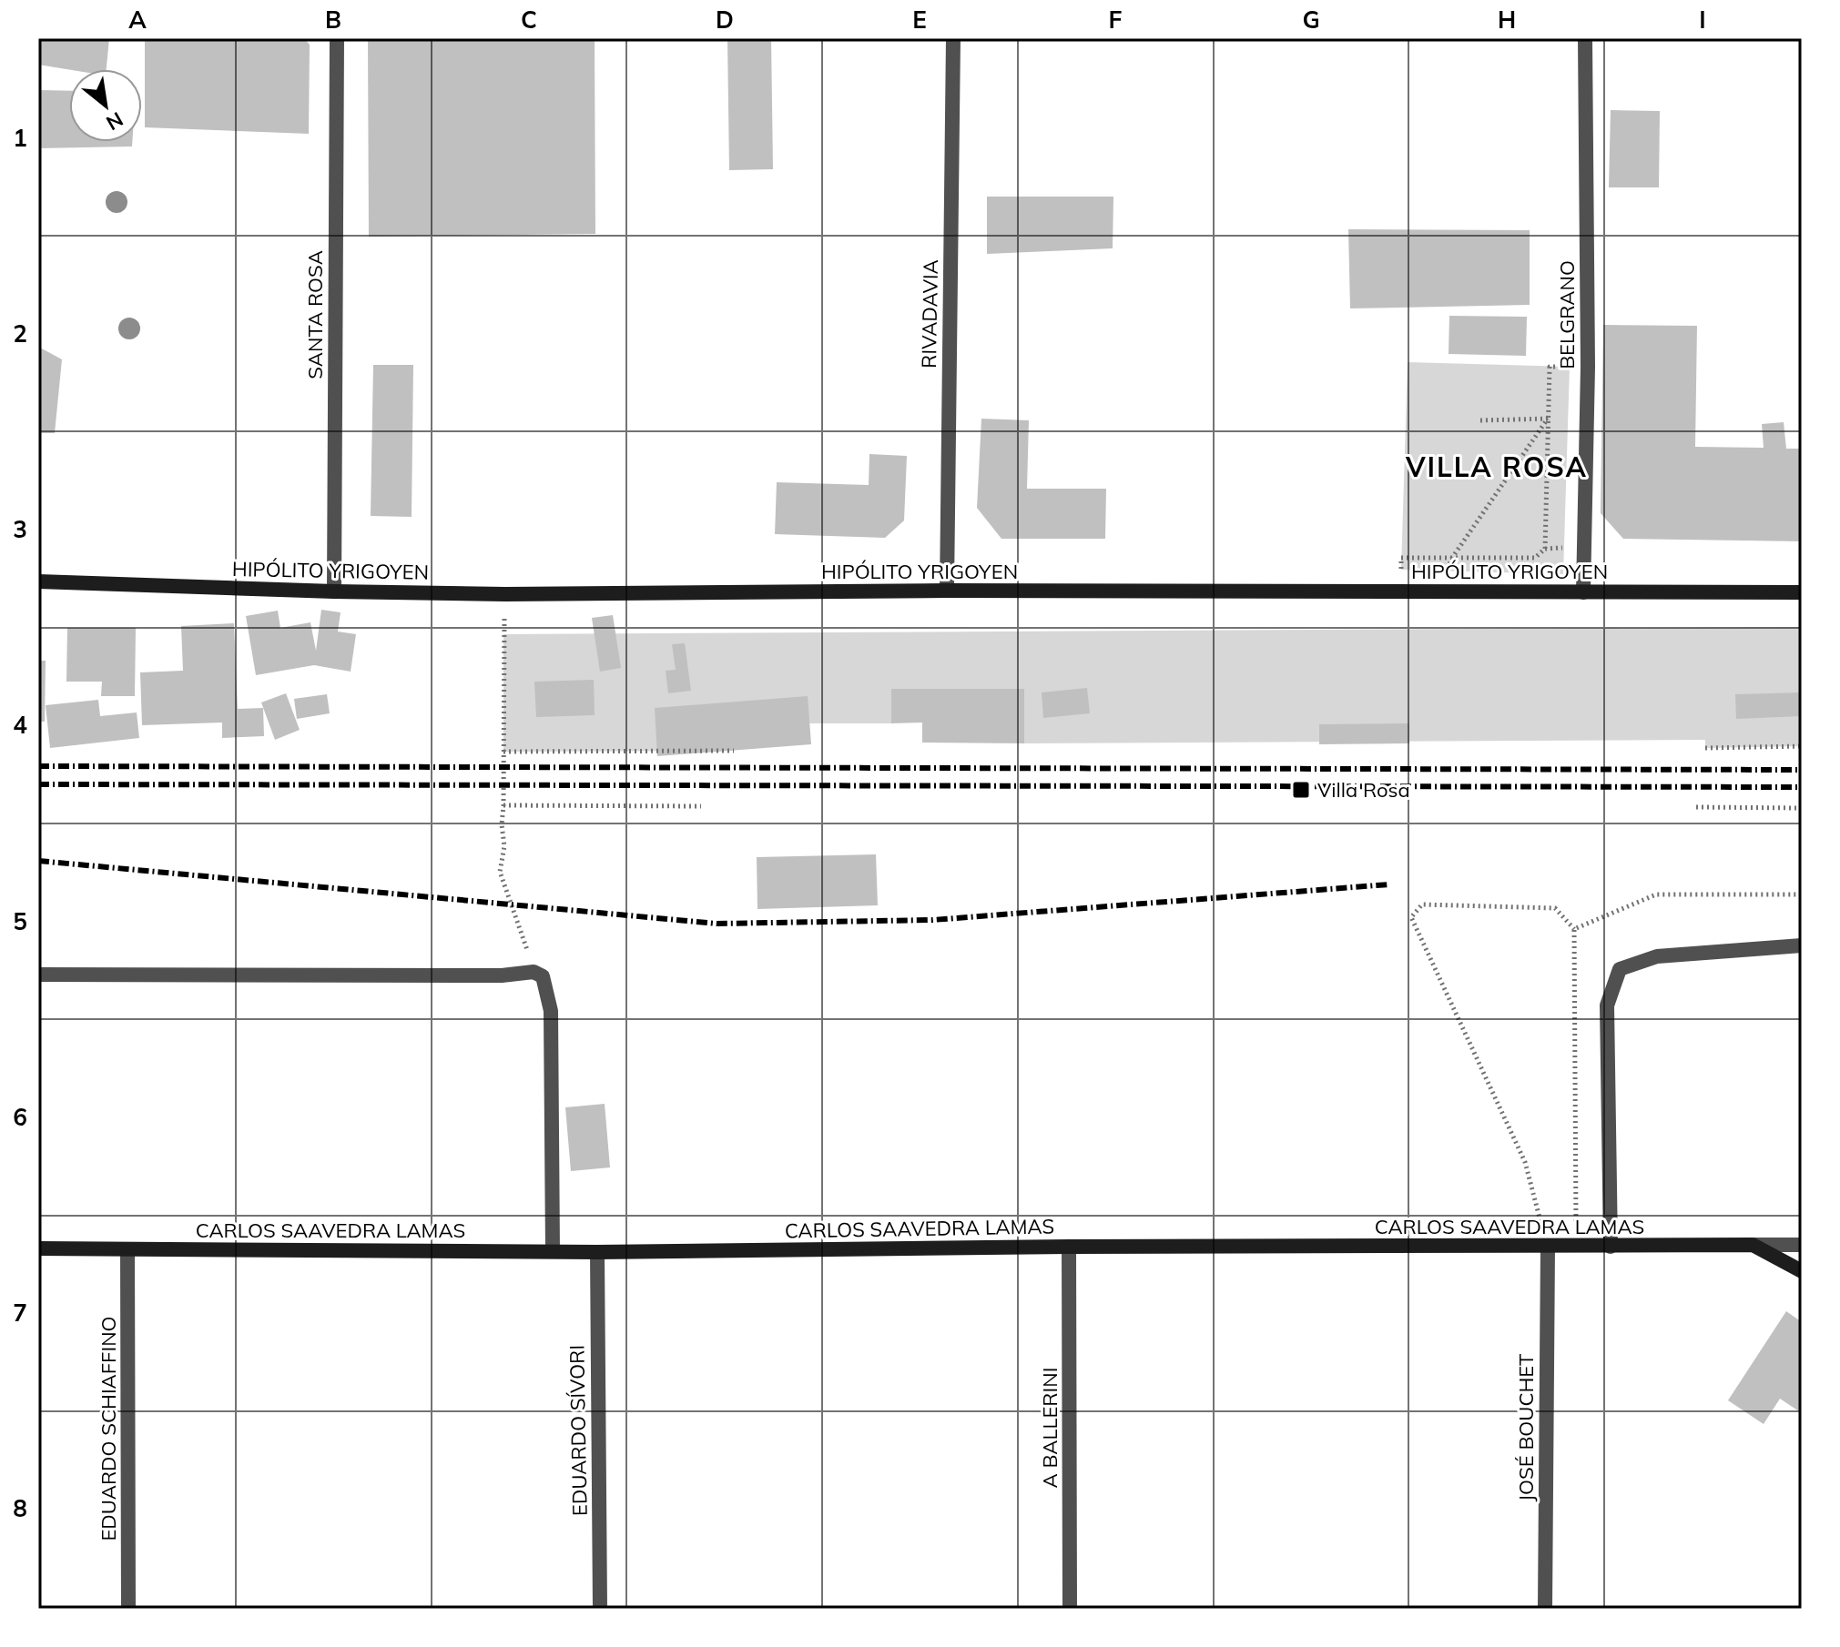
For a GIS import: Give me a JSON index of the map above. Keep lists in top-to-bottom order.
{
  "streets": {
    "main road": ["HIPÓLITO YRIGOYEN", "CARLOS SAAVEDRA LAMAS"],
    "street": [
      "RIVADAVIA",
      "SANTA ROSA",
      "BELGRANO",
      "A BALLERINI",
      "JOSÉ BOUCHET",
      "EDUARDO SCHIAFFINO",
      "EDUARDO SÍVORI"
    ]
  },
  "crossings": [
    ["RIVADAVIA", "HIPÓLITO YRIGOYEN"],
    ["SANTA ROSA", "HIPÓLITO YRIGOYEN"],
    ["BELGRANO", "HIPÓLITO YRIGOYEN"],
    ["CARLOS SAAVEDRA LAMAS", "A BALLERINI"],
    ["CARLOS SAAVEDRA LAMAS", "JOSÉ BOUCHET"],
    ["CARLOS SAAVEDRA LAMAS", "EDUARDO SCHIAFFINO"],
    ["CARLOS SAAVEDRA LAMAS", "EDUARDO SÍVORI"]
  ],
  "districts": ["VILLA ROSA"],
  "places": {
    "transit": ["Villa Rosa"]
  },
  "north": "bottom right",
  "grid": {
    "columns": [
      "A",
      "B",
      "C",
      "D",
      "E",
      "F",
      "G",
      "H",
      "I"
    ],
    "rows": [
      "1",
      "2",
      "3",
      "4",
      "5",
      "6",
      "7",
      "8"
    ]
  }
}
